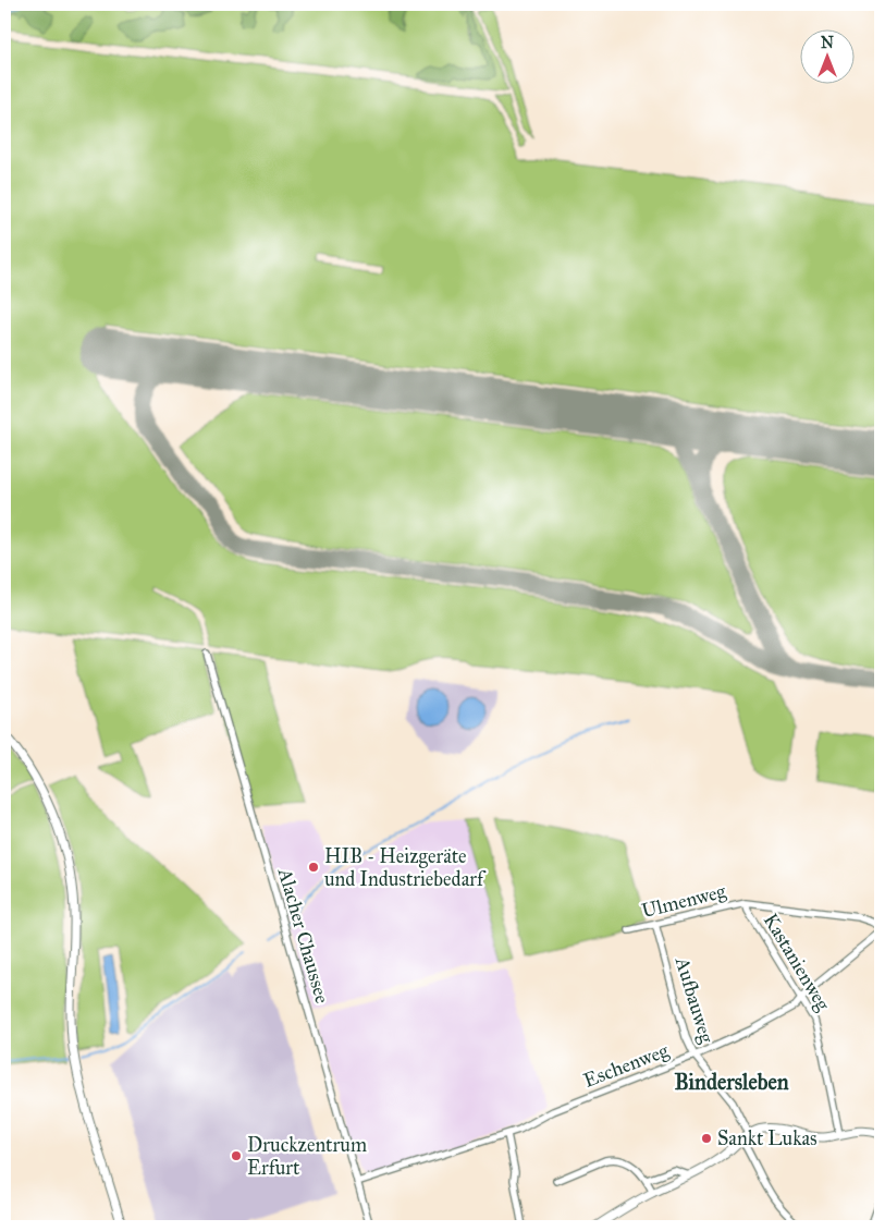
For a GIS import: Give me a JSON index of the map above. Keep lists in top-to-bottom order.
{
  "streets": {
    "street": [
      "Ulmenweg",
      "Alacher Chaussee",
      "Kastanienweg",
      "Aufbauweg",
      "Eschenweg"
    ]
  },
  "crossings": [
    ["Ulmenweg", "Kastanienweg"],
    ["Ulmenweg", "Aufbauweg"],
    ["Alacher Chaussee", "Eschenweg"],
    ["Kastanienweg", "Eschenweg"],
    ["Aufbauweg", "Eschenweg"]
  ],
  "districts": ["Bindersleben"],
  "places": ["HIB - Heizgeräte und Industriebedarf", "Sankt Lukas", "Druckzentrum Erfurt"],
  "north": "top"
}
